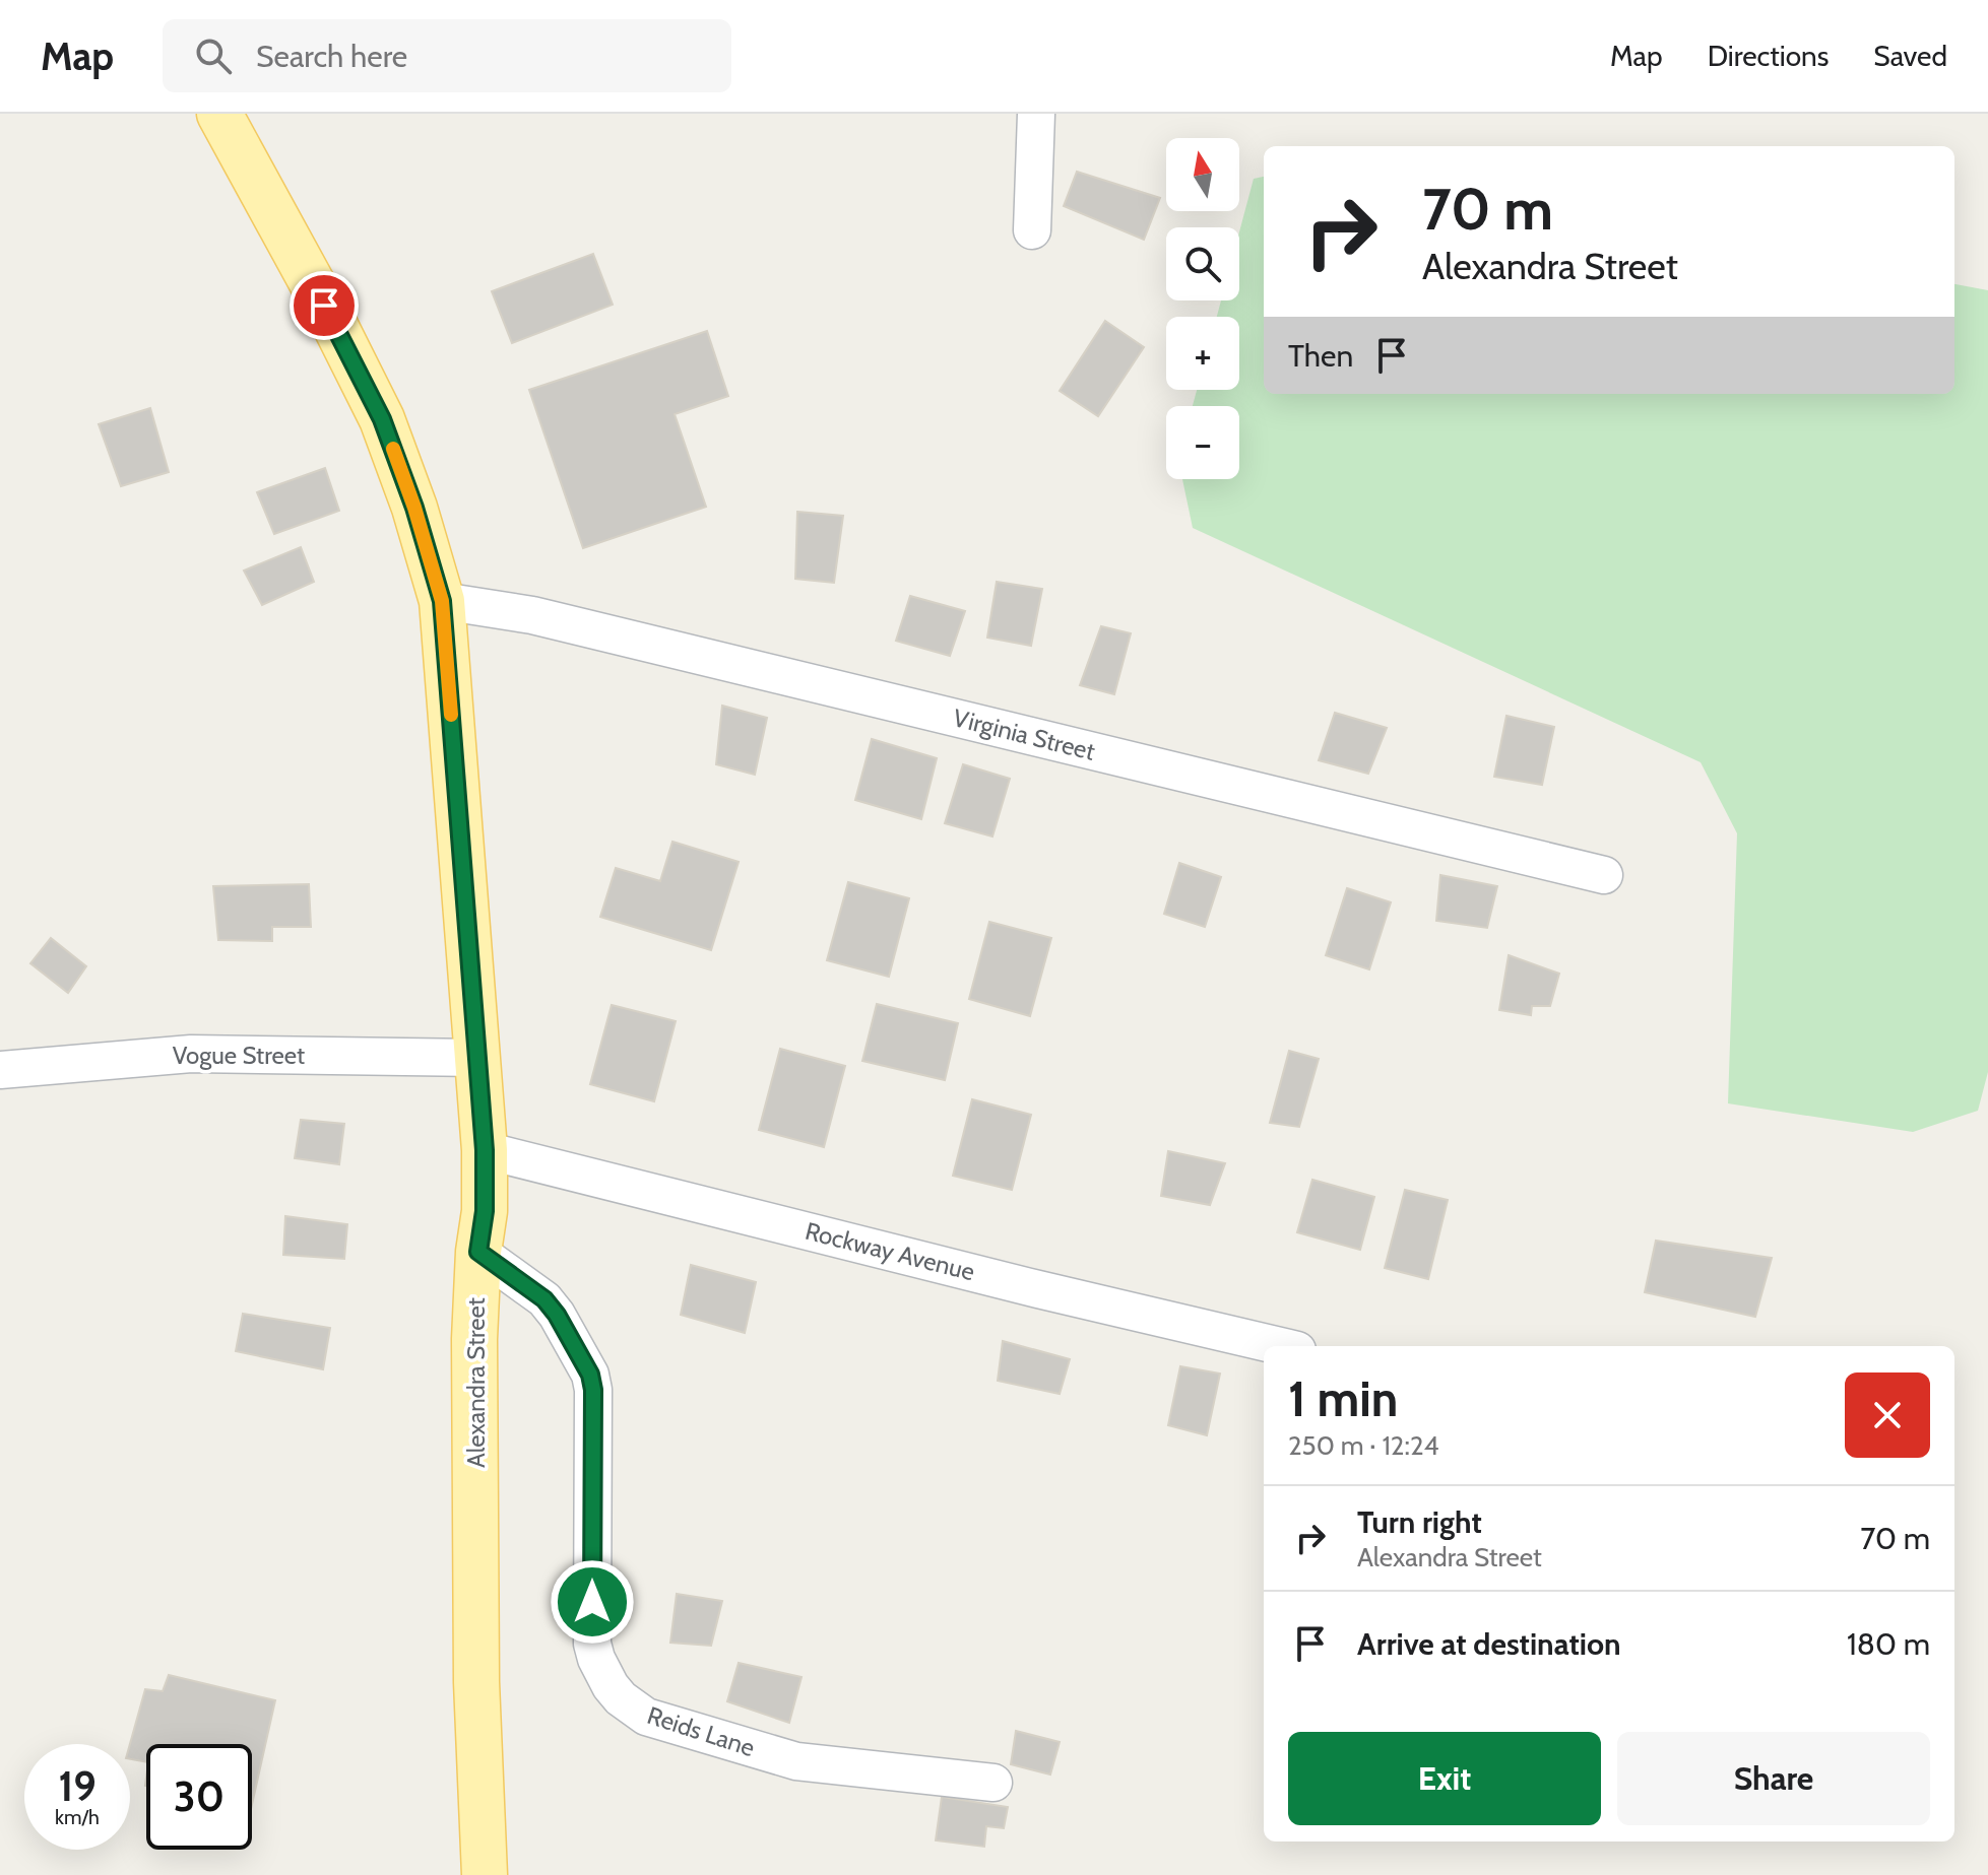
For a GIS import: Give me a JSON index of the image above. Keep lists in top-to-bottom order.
{
  "streets": {
    "main road": ["Alexandra Street"],
    "street": [
      "Virginia Street",
      "Vogue Street",
      "Rockway Avenue",
      "Reids Lane"
    ]
  },
  "crossings": [
    ["Virginia Street", "Alexandra Street"],
    ["Vogue Street", "Alexandra Street"],
    ["Rockway Avenue", "Alexandra Street"],
    ["Alexandra Street", "Reids Lane"]
  ],
  "north": "top",
  "page": {
    "header": "Map",
    "search": "Search here",
    "nav": ["Map", "Directions", "Saved"],
    "map_buttons": ["+", "−"],
    "turn": ["70 m", "Alexandra Street"],
    "then": "Then",
    "heading": ["1 min", "250 m · 12:24"],
    "list": [
      {
        "name": "Turn right",
        "note": "Alexandra Street",
        "value": "70 m"
      },
      {
        "name": "Arrive at destination",
        "value": "180 m"
      }
    ],
    "buttons": ["Exit", "Share"],
    "speed": "19 km/h",
    "limit": "30"
  }
}
